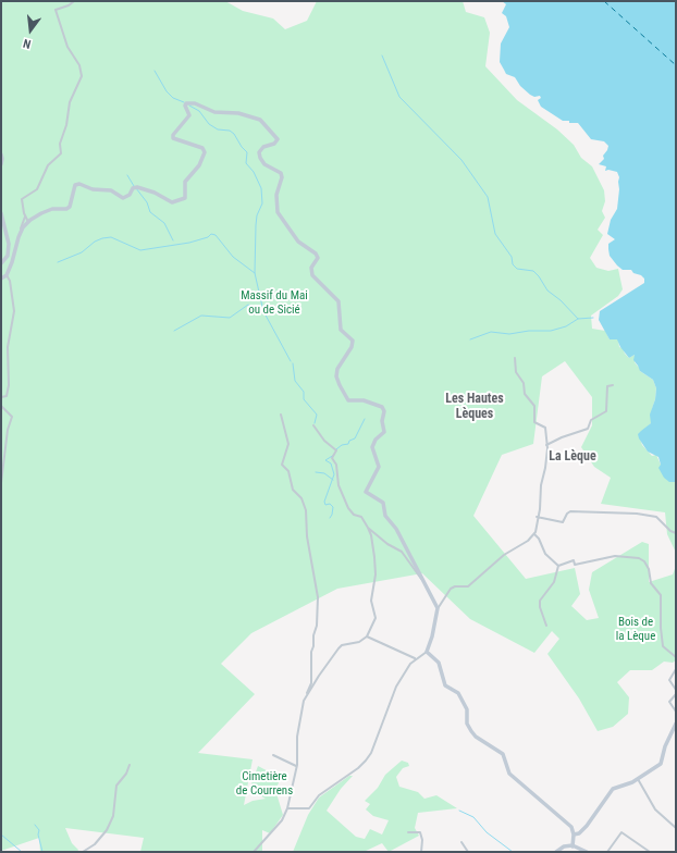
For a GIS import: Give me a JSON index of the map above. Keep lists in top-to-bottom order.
{
  "districts": ["Les Hautes Lèques", "La Lèque"],
  "parks": ["Massif du Mai ou de Sicié", "Bois de la Lèque", "Cimetière de Courrens"],
  "north": "bottom"
}
